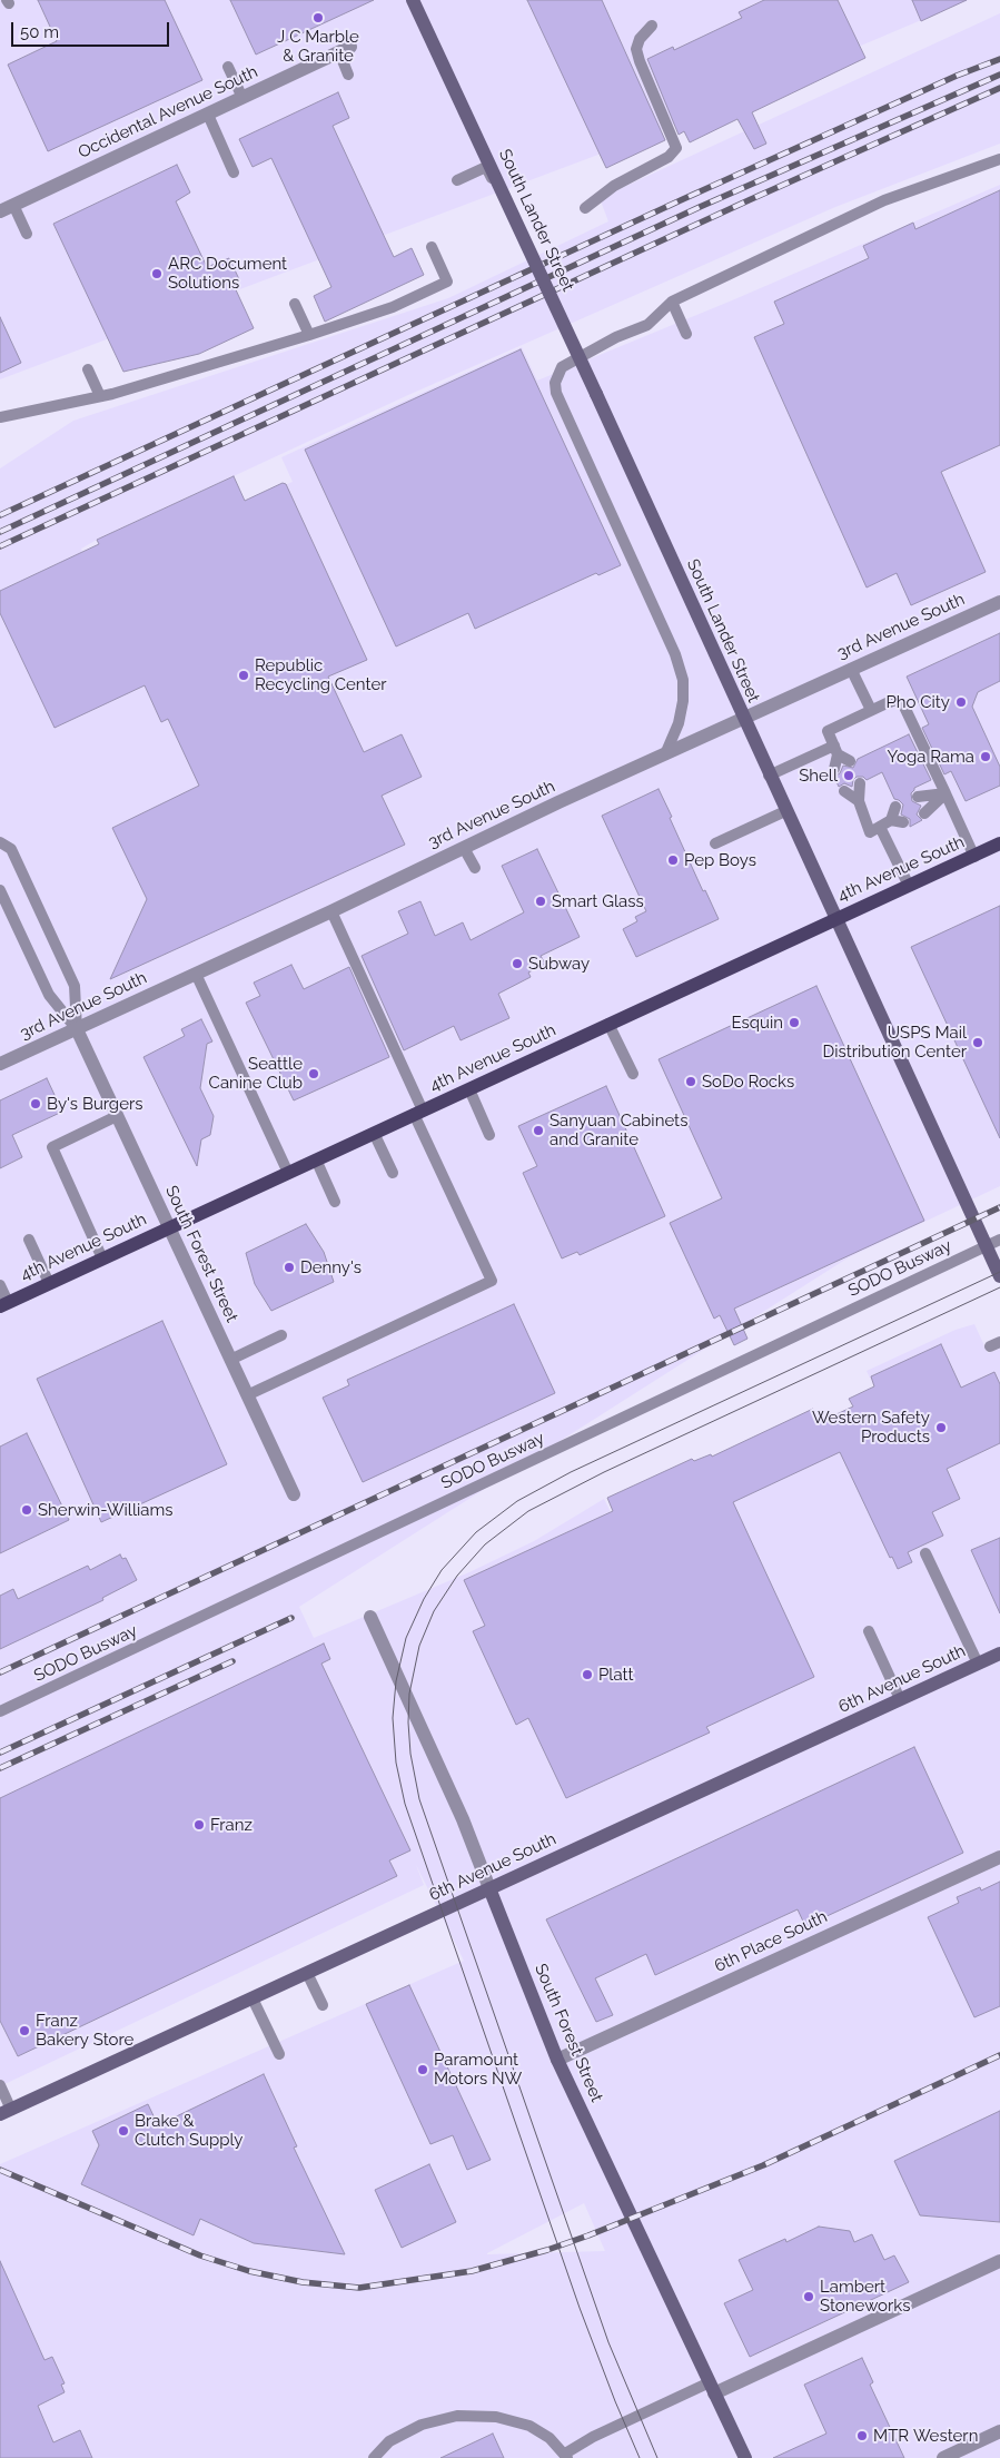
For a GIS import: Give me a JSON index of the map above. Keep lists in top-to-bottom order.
{
  "streets": {
    "main road": [
      "South Lander Street",
      "4th Avenue South",
      "South Forest Street",
      "6th Avenue South"
    ],
    "street": ["Occidental Avenue South", "3rd Avenue South", "6th Place South"],
    "lane": ["SODO Busway"]
  },
  "crossings": [
    ["South Lander Street", "3rd Avenue South"],
    ["South Lander Street", "4th Avenue South"],
    ["South Lander Street", "SODO Busway"],
    ["3rd Avenue South", "South Forest Street"],
    ["4th Avenue South", "South Forest Street"],
    ["South Forest Street", "6th Avenue South"],
    ["South Forest Street", "6th Place South"]
  ],
  "places": [
    "J C Marble & Granite",
    "ARC Document Solutions",
    "Republic Recycling Center",
    "Pho City",
    "Yoga Rama",
    "Shell",
    "Pep Boys",
    "Smart Glass",
    "Subway",
    "Esquin",
    "USPS Mail Distribution Center",
    "Seattle Canine Club",
    "SoDo Rocks",
    "By's Burgers",
    "Sanyuan Cabinets and Granite",
    "Denny's",
    "Western Safety Products",
    "Sherwin-Williams",
    "Platt",
    "Franz",
    "Franz Bakery Store",
    "Paramount Motors NW",
    "Brake & Clutch Supply",
    "Lambert Stoneworks",
    "MTR Western"
  ],
  "scale_bar": "50 m"
}
